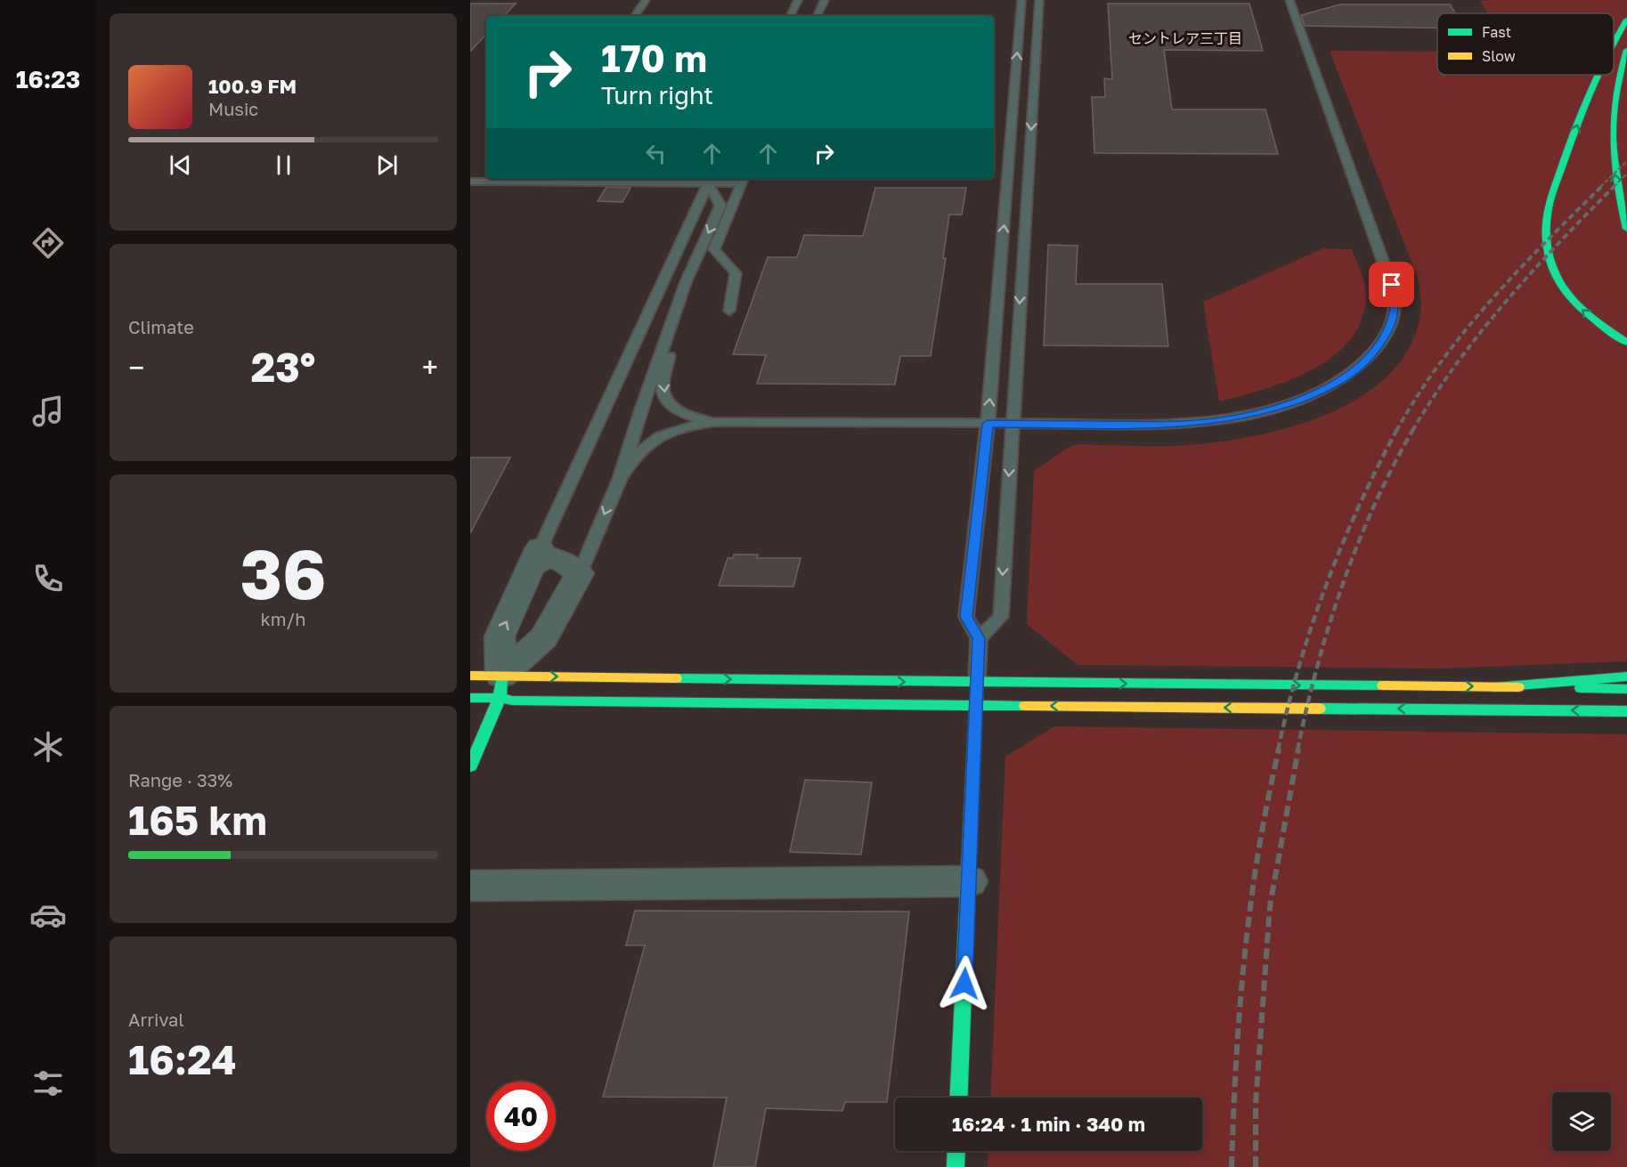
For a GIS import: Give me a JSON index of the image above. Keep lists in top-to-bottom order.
{
  "districts": ["セントレア三丁目"],
  "legend": ["Fast", "Slow"],
  "page": {
    "tabs": "16:23",
    "turn": ["170 m", "Turn right"],
    "song": ["100.9 FM", "Music"],
    "tile": [
      "Climate",
      ["36", "km/h"],
      ["Range · 33%", "165 km"],
      ["Arrival", "16:24"]
    ],
    "heat": ["−", "23°", "+"],
    "limit": "40",
    "trip": "16:24 · 1 min · 340 m"
  }
}
